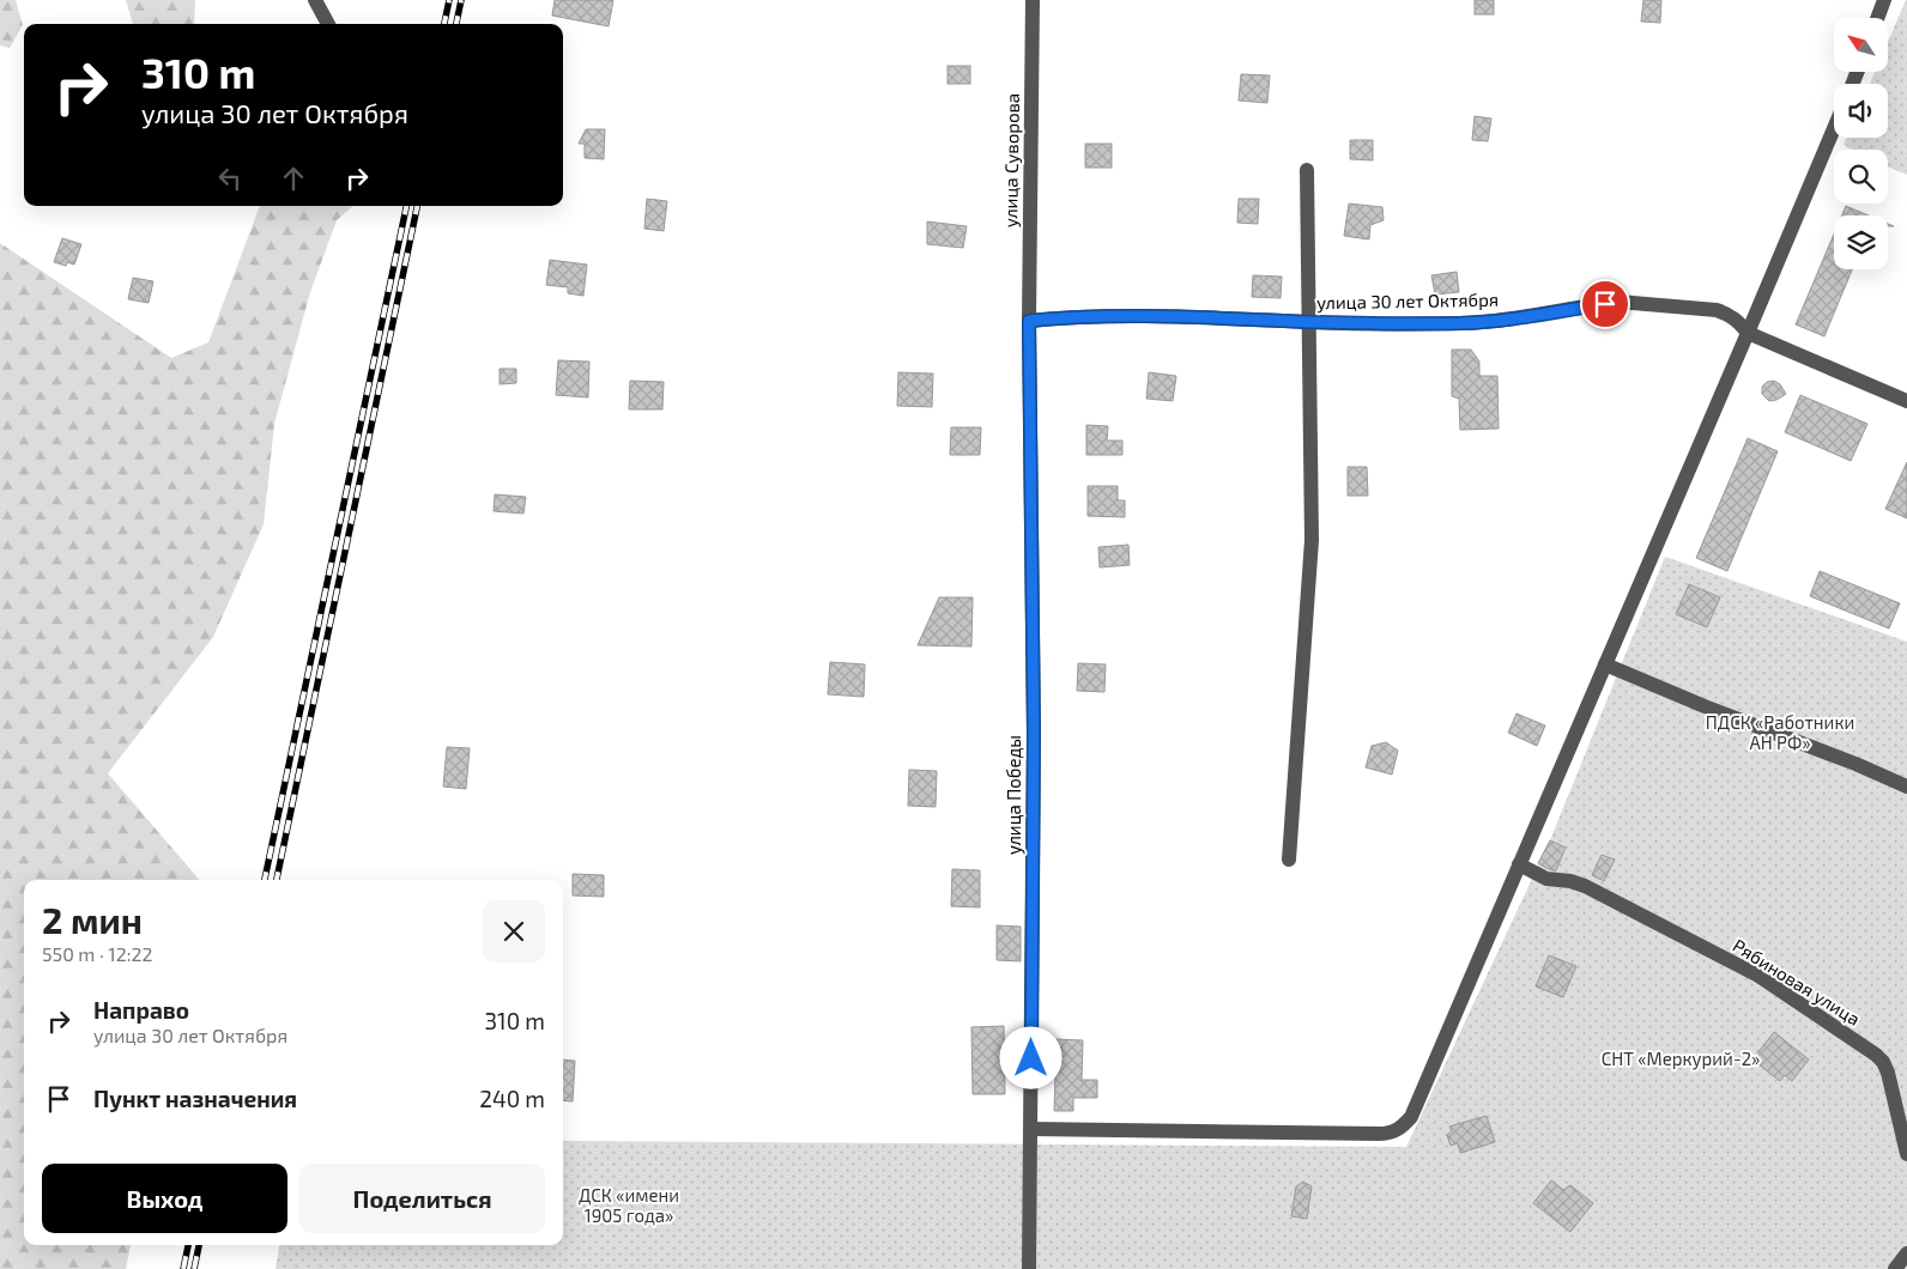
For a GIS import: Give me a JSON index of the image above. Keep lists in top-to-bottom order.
{
  "streets": {
    "street": [
      "улица Суворова",
      "улица 30 лет Октября",
      "улица Победы",
      "Рябиновая улица"
    ]
  },
  "crossings": [
    ["улица Суворова", "улица 30 лет Октября"],
    ["улица Суворова", "улица Победы"],
    ["улица 30 лет Октября", "улица Победы"]
  ],
  "parks": ["ПДСК «Работники АН РФ»", "СНТ «Меркурий-2»", "ДСК «имени 1905 года»"],
  "north": "top left",
  "page": {
    "turn": ["310 m", "улица 30 лет Октября"],
    "heading": ["2 мин", "550 m · 12:22"],
    "list": [
      {
        "name": "Направо",
        "note": "улица 30 лет Октября",
        "value": "310 m"
      },
      {
        "name": "Пункт назначения",
        "value": "240 m"
      }
    ],
    "buttons": ["Выход", "Поделиться"]
  }
}
